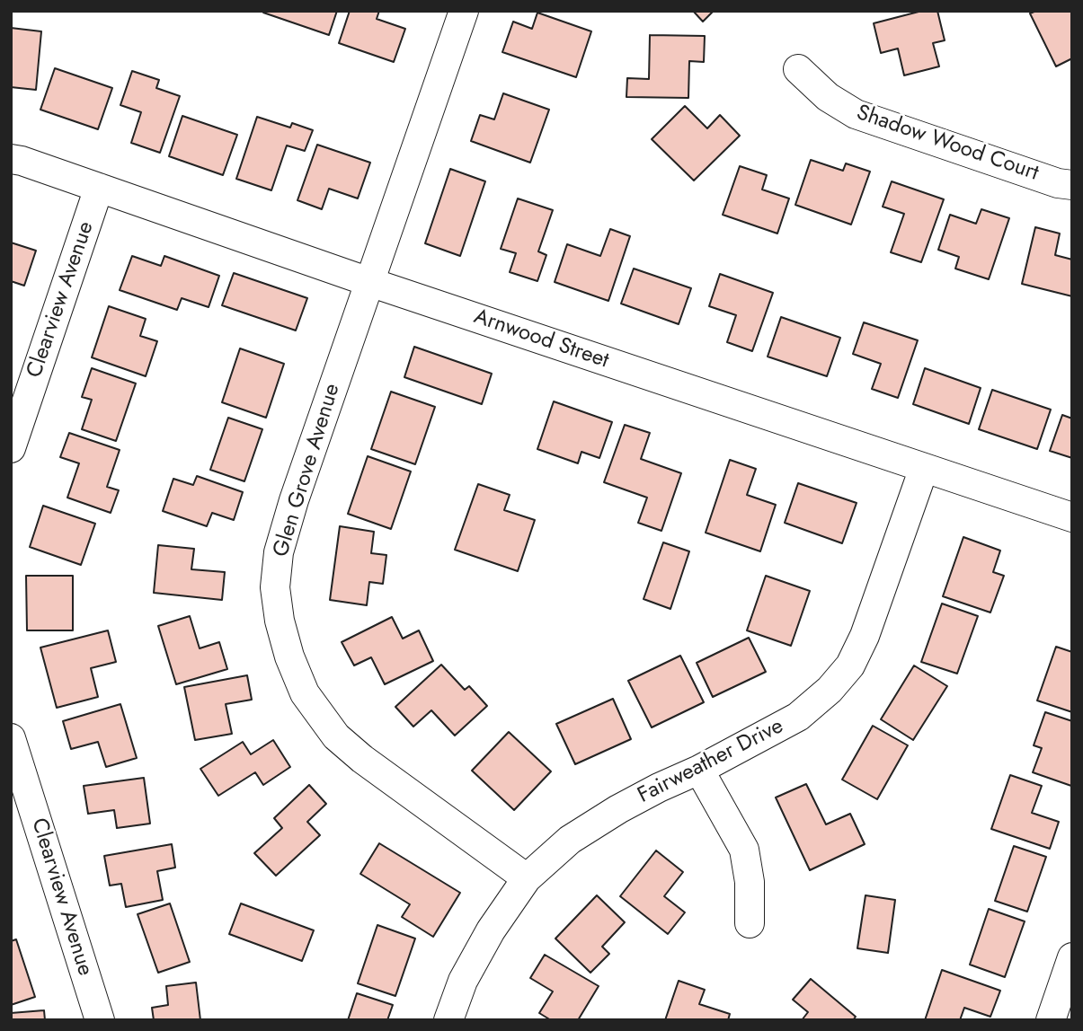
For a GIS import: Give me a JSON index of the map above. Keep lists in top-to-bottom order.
{
  "streets": {
    "street": [
      "Shadow Wood Court",
      "Clearview Avenue",
      "Arnwood Street",
      "Glen Grove Avenue",
      "Fairweather Drive"
    ]
  },
  "crossings": [
    ["Clearview Avenue", "Arnwood Street"],
    ["Arnwood Street", "Glen Grove Avenue"],
    ["Arnwood Street", "Fairweather Drive"],
    ["Glen Grove Avenue", "Fairweather Drive"]
  ]
}
